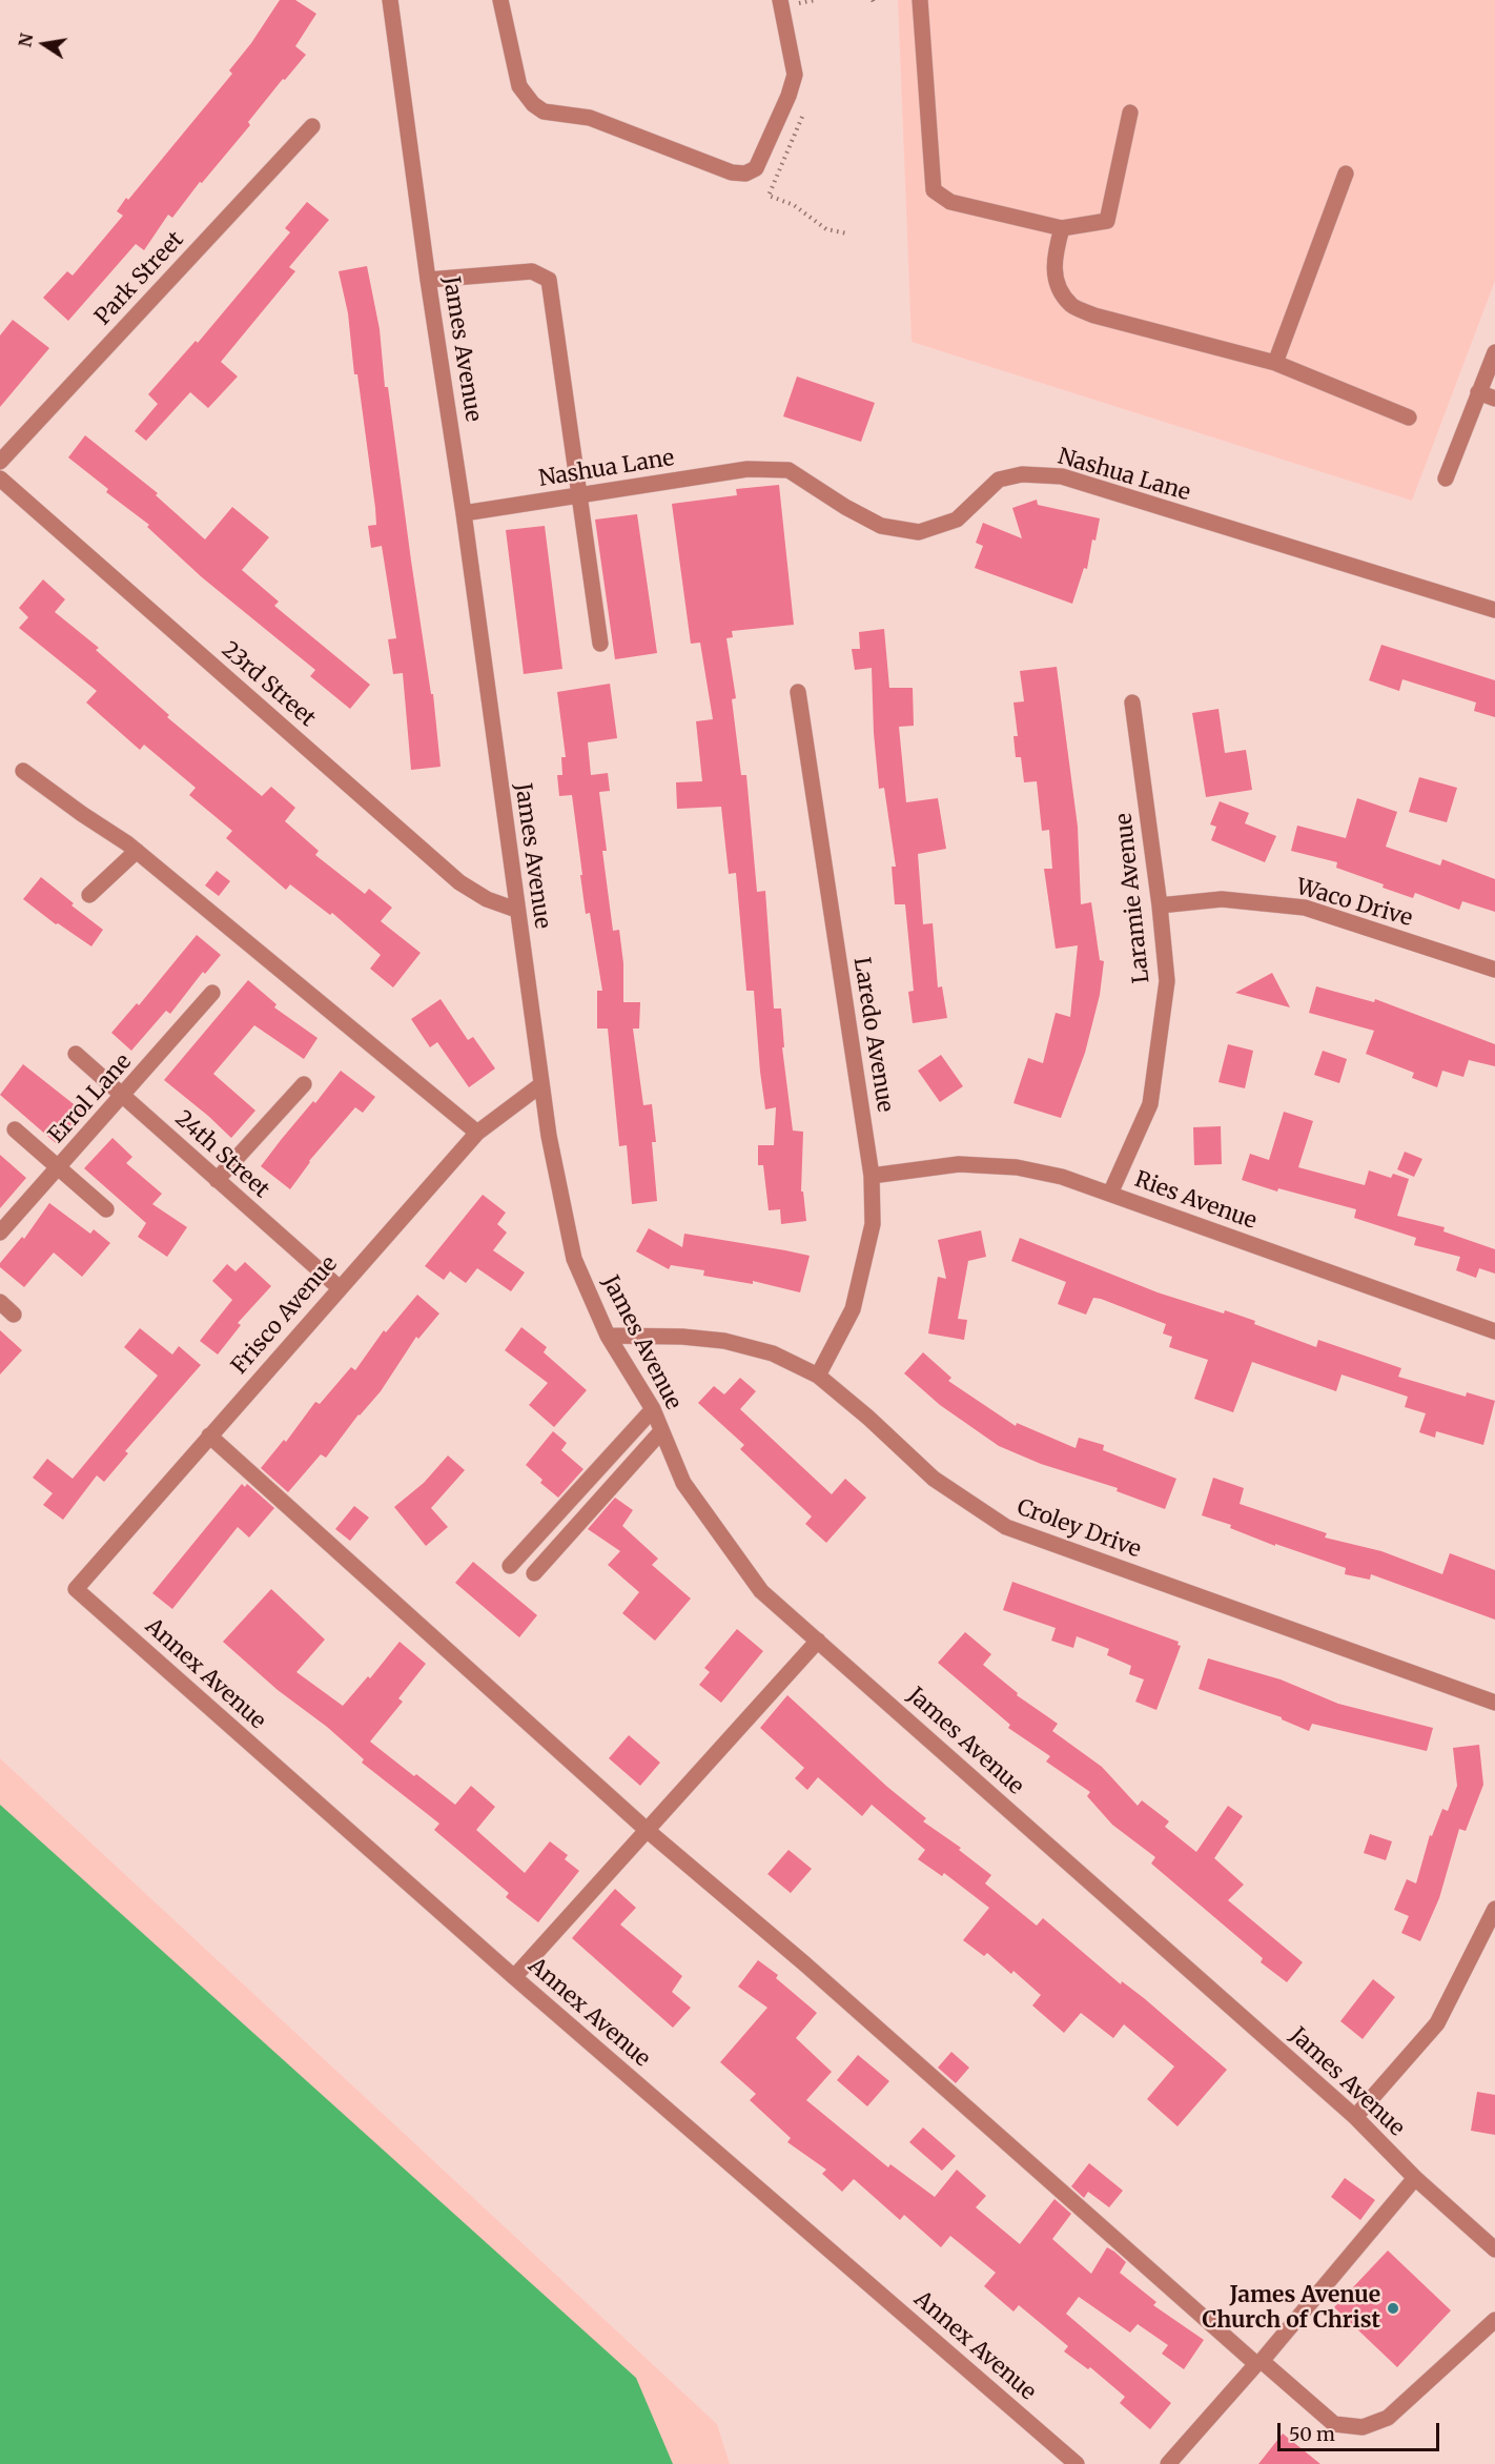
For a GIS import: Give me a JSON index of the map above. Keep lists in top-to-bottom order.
{
  "streets": {
    "street": [
      "Park Street",
      "James Avenue",
      "Nashua Lane",
      "23rd Street",
      "Laramie Avenue",
      "Waco Drive",
      "Laredo Avenue",
      "Errol Lane",
      "24th Street",
      "Ries Avenue",
      "Frisco Avenue",
      "Croley Drive",
      "Annex Avenue"
    ]
  },
  "crossings": [
    ["James Avenue", "Nashua Lane"],
    ["James Avenue", "23rd Street"],
    ["James Avenue", "Frisco Avenue"],
    ["James Avenue", "Croley Drive"],
    ["Laramie Avenue", "Waco Drive"],
    ["Laramie Avenue", "Ries Avenue"],
    ["Laredo Avenue", "Ries Avenue"],
    ["Laredo Avenue", "Croley Drive"],
    ["Errol Lane", "24th Street"],
    ["24th Street", "Frisco Avenue"],
    ["Frisco Avenue", "Annex Avenue"]
  ],
  "places": ["James Avenue Church of Christ"],
  "scale_bar": "50 m",
  "north": "left"
}
